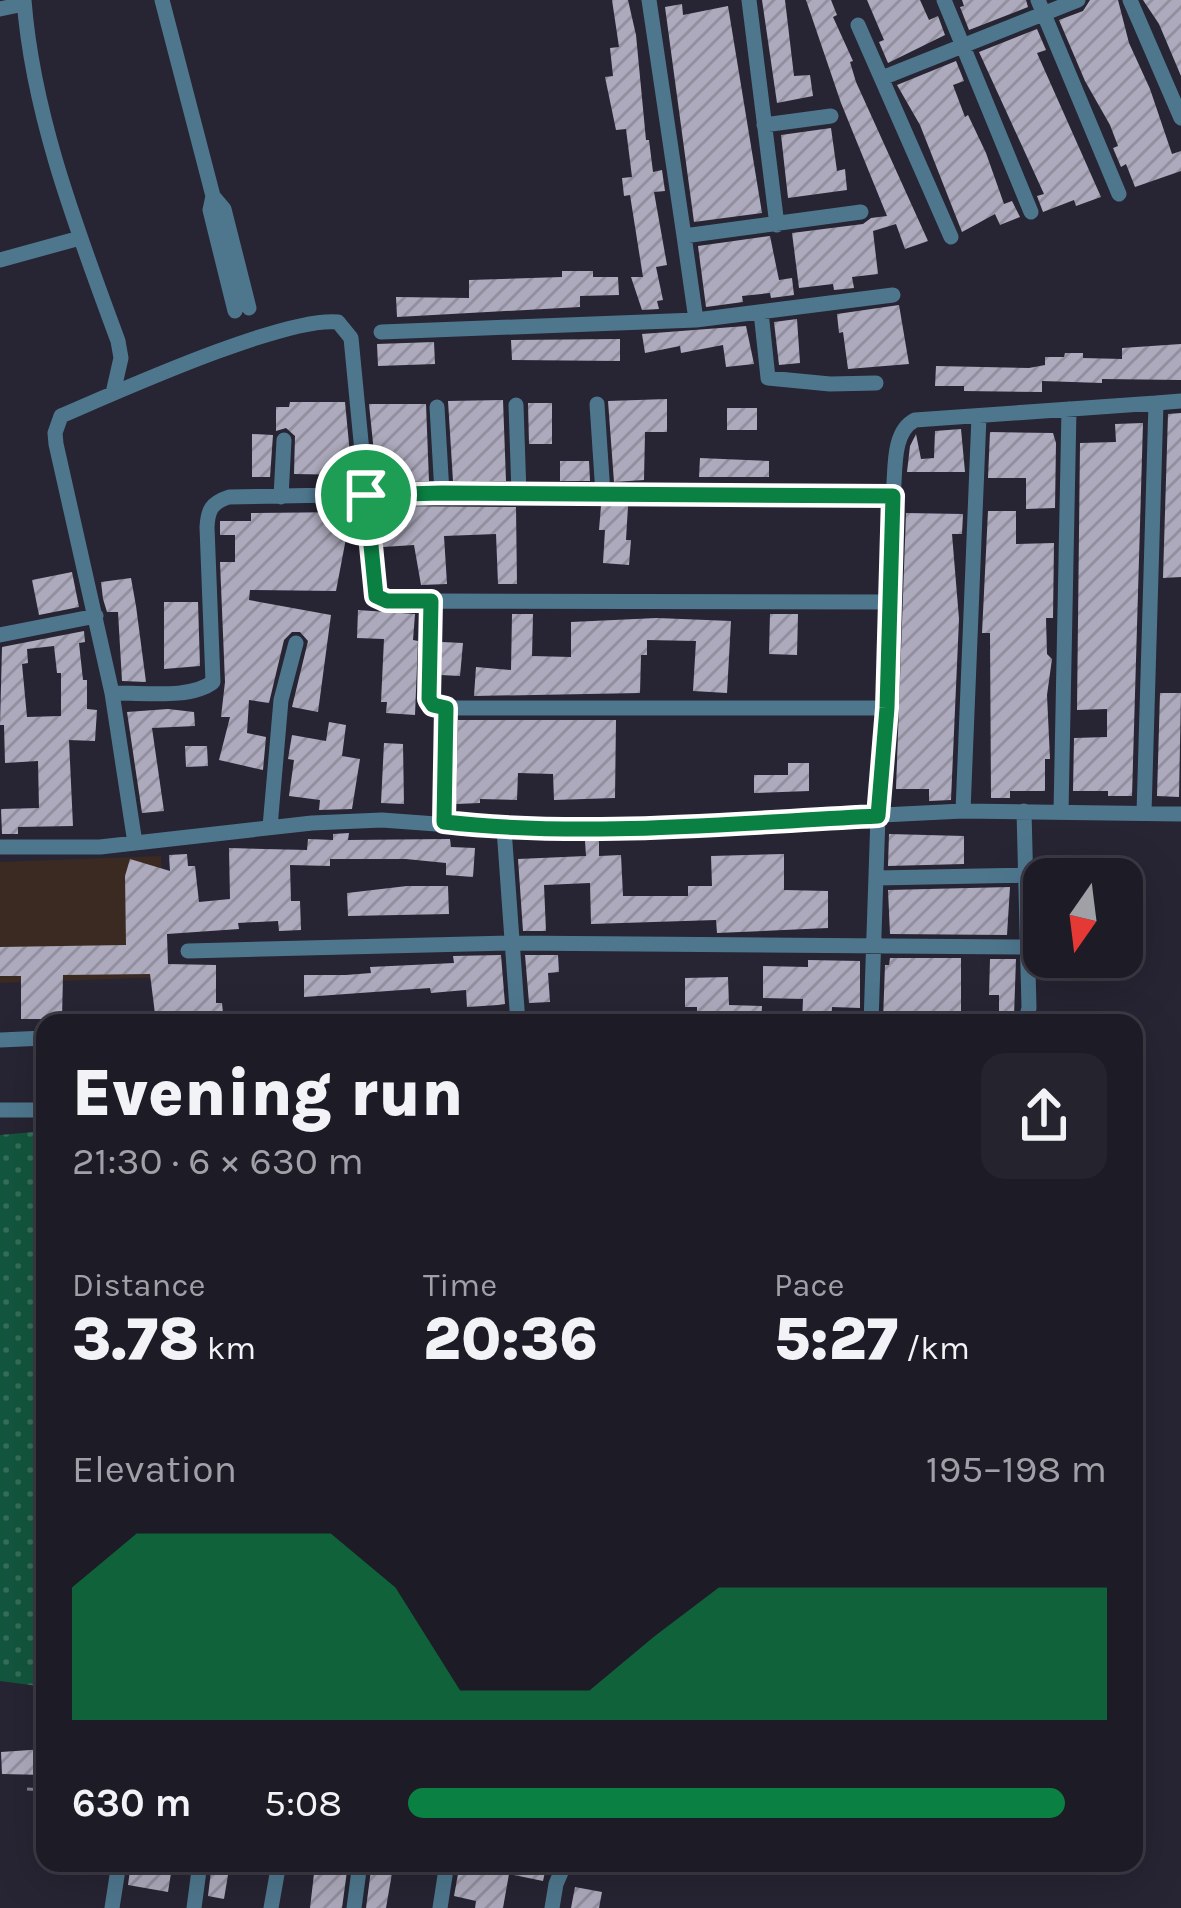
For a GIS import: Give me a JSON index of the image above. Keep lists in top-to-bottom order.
{
  "north": "bottom",
  "page": {
    "heading": ["Evening run", "21:30 · 6 × 630 m"],
    "stats": [
      ["Distance", "3.78 km"],
      ["Time", "20:36"],
      ["Pace", "5:27 /km"]
    ],
    "chart": ["Elevation", "195–198 m"],
    "list": [
      {
        "name": "630 m",
        "note": "5:08"
      }
    ]
  }
}
